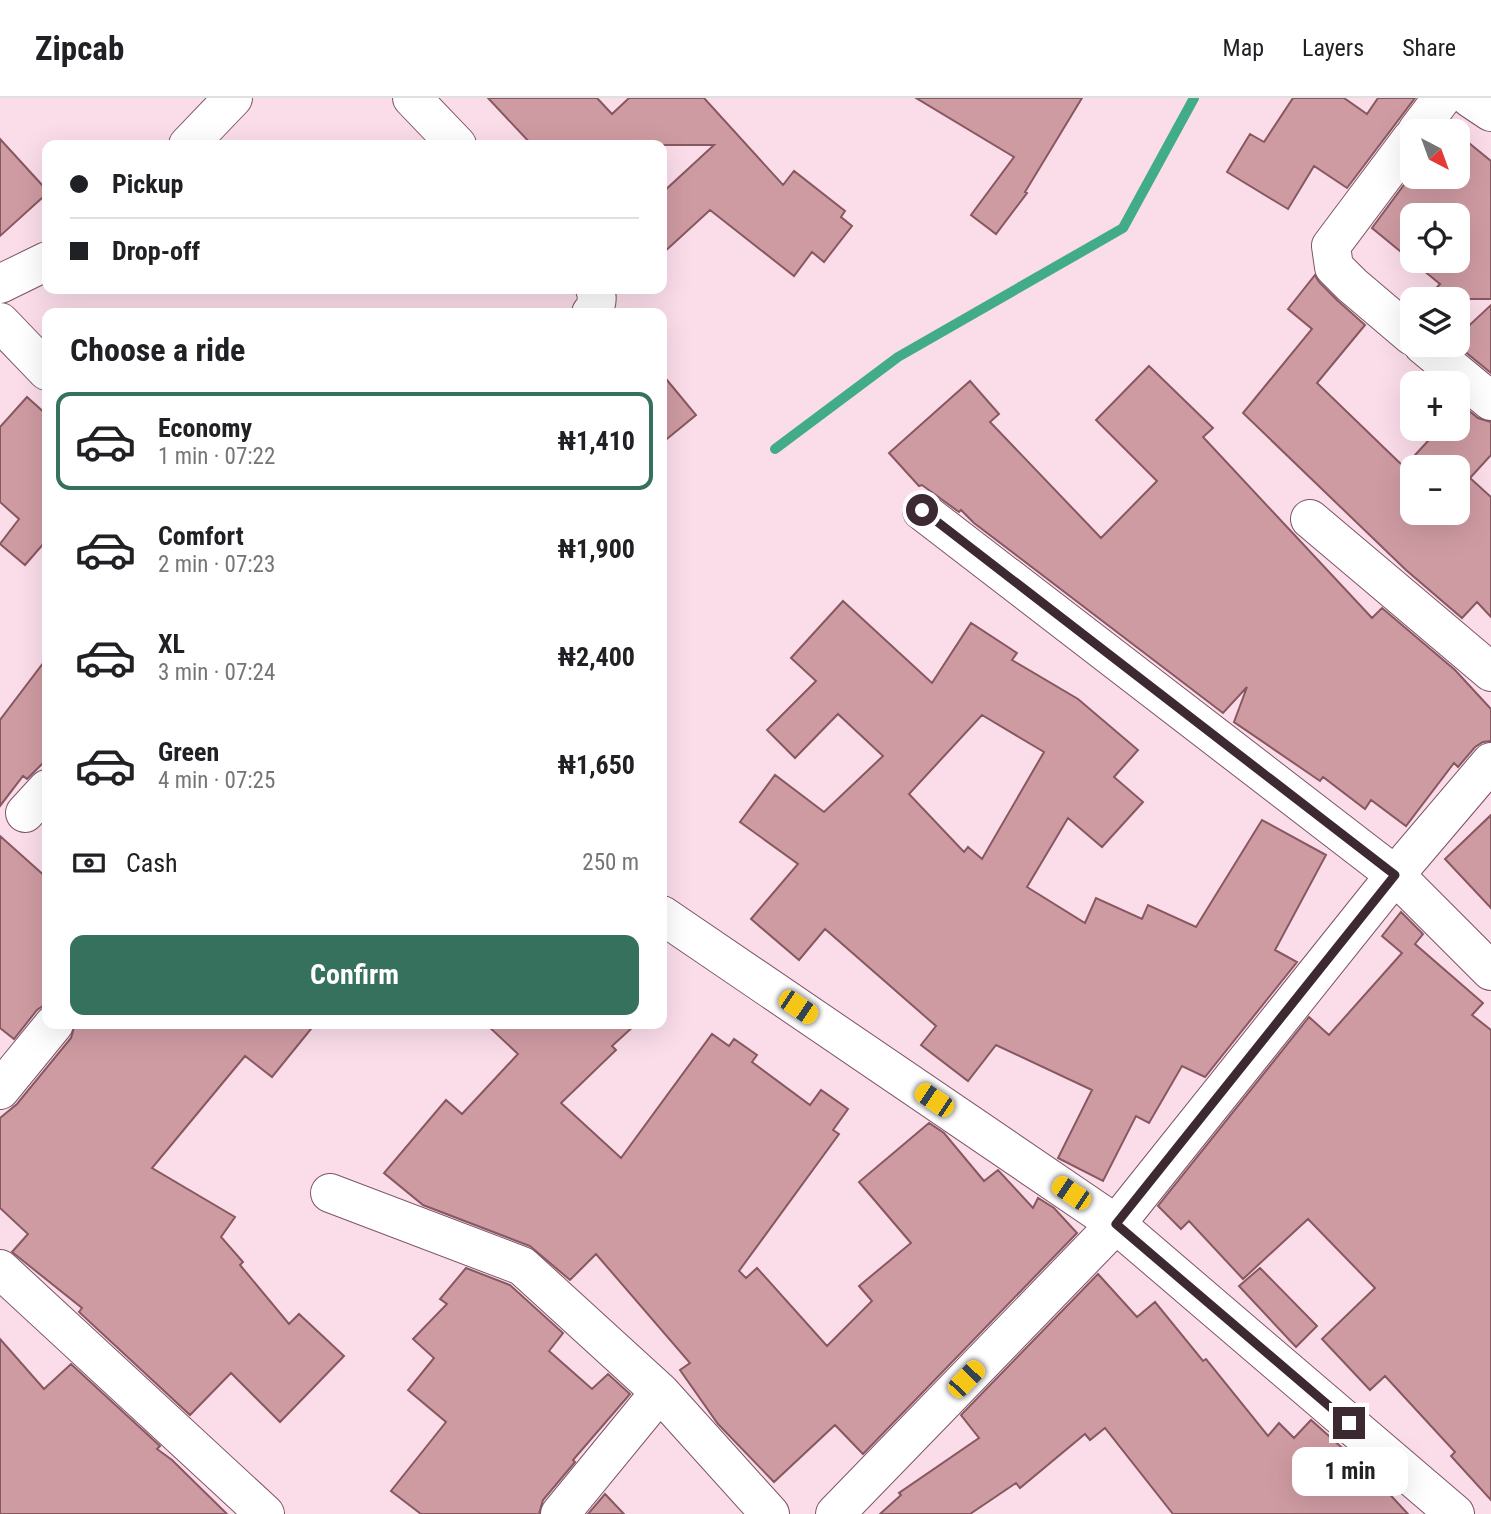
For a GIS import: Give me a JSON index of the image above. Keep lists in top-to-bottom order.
{
  "north": "bottom right",
  "page": {
    "header": "Zipcab",
    "nav": ["Map", "Layers", "Share"],
    "map_buttons": ["+", "−"],
    "banner": ["Pickup", "Drop-off"],
    "heading": "Choose a ride",
    "list": [
      {
        "name": "Economy",
        "note": "1 min · 07:22",
        "value": "₦1,410"
      },
      {
        "name": "Comfort",
        "note": "2 min · 07:23",
        "value": "₦1,900"
      },
      {
        "name": "XL",
        "note": "3 min · 07:24",
        "value": "₦2,400"
      },
      {
        "name": "Green",
        "note": "4 min · 07:25",
        "value": "₦1,650"
      }
    ],
    "pay": ["Cash", "250 m"],
    "buttons": "Confirm",
    "bubble": "1 min"
  }
}
